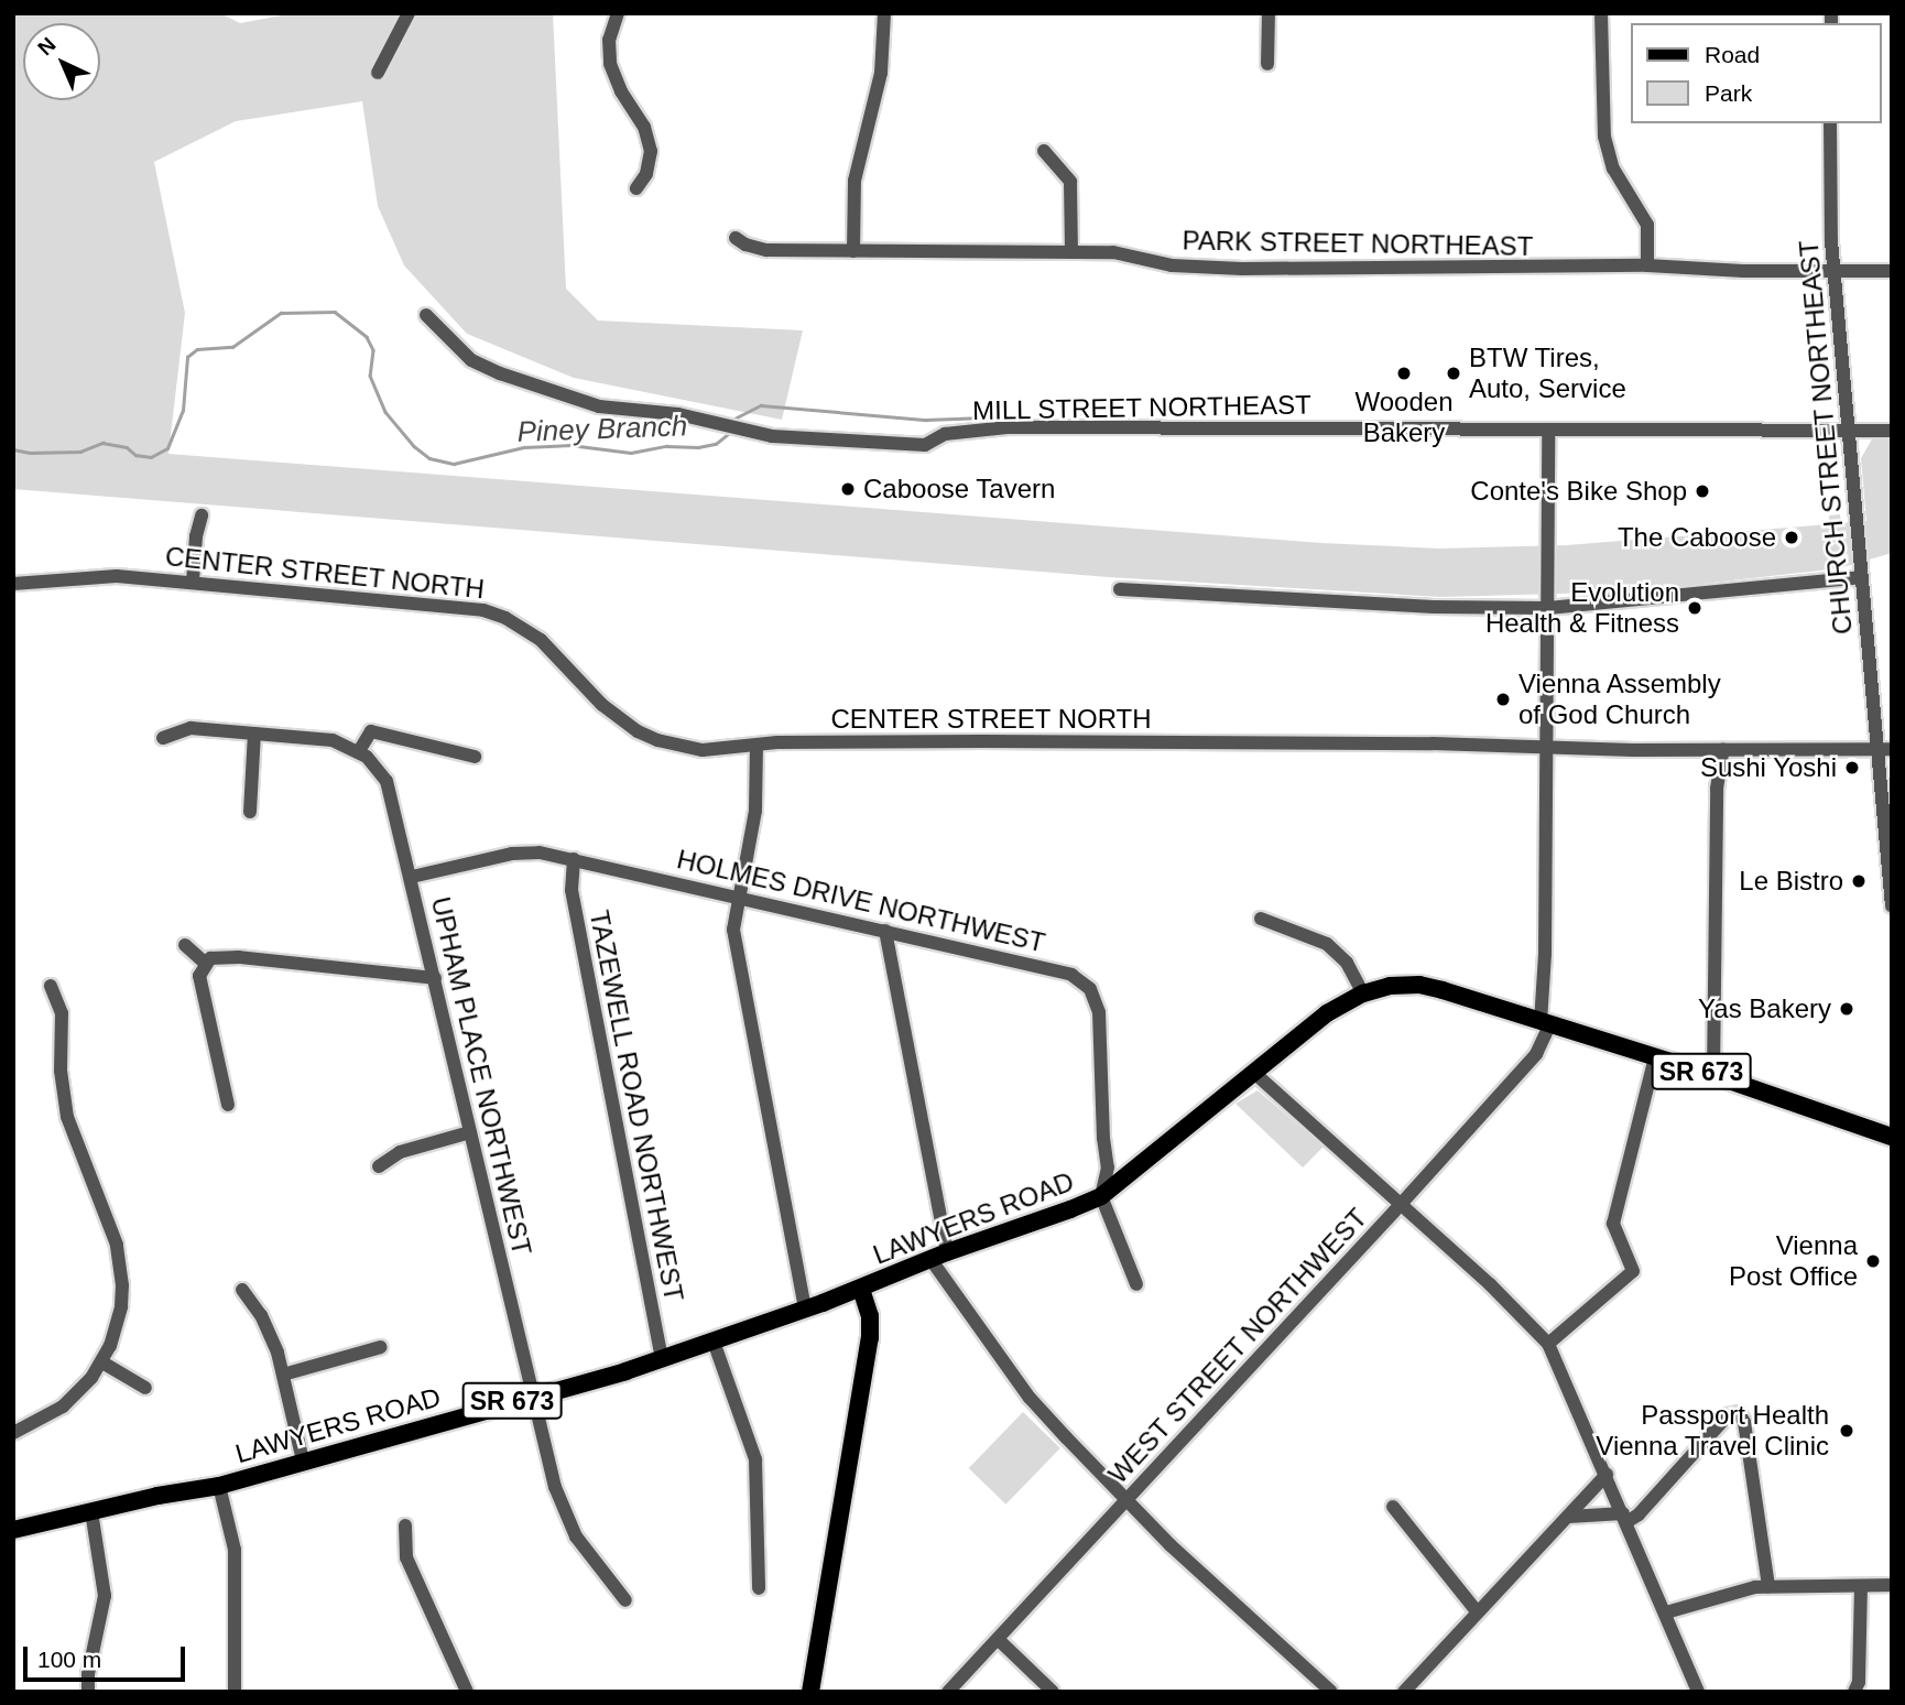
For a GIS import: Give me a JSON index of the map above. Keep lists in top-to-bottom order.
{
  "streets": {
    "main road": ["SR 673", "LAWYERS ROAD"],
    "street": [
      "PARK STREET NORTHEAST",
      "MILL STREET NORTHEAST",
      "CHURCH STREET NORTHEAST",
      "CENTER STREET NORTH",
      "HOLMES DRIVE NORTHWEST",
      "UPHAM PLACE NORTHWEST",
      "TAZEWELL ROAD NORTHWEST",
      "WEST STREET NORTHWEST"
    ]
  },
  "crossings": [
    ["PARK STREET NORTHEAST", "CHURCH STREET NORTHEAST"],
    ["MILL STREET NORTHEAST", "CHURCH STREET NORTHEAST"],
    ["CHURCH STREET NORTHEAST", "CENTER STREET NORTH"],
    ["HOLMES DRIVE NORTHWEST", "UPHAM PLACE NORTHWEST"],
    ["HOLMES DRIVE NORTHWEST", "TAZEWELL ROAD NORTHWEST"],
    ["HOLMES DRIVE NORTHWEST", "LAWYERS ROAD"],
    ["UPHAM PLACE NORTHWEST", "LAWYERS ROAD"],
    ["TAZEWELL ROAD NORTHWEST", "LAWYERS ROAD"],
    ["LAWYERS ROAD", "WEST STREET NORTHWEST"]
  ],
  "water": ["Piney Branch"],
  "places": [
    "Wooden Bakery",
    "BTW Tires, Auto, Service",
    "Caboose Tavern",
    "Conte's Bike Shop",
    "The Caboose",
    "Evolution Health & Fitness",
    "Vienna Assembly of God Church",
    "Sushi Yoshi",
    "Le Bistro",
    "Yas Bakery",
    "Vienna Post Office",
    "Passport Health Vienna Travel Clinic"
  ],
  "legend": ["Road", "Park"],
  "scale_bar": "100 m",
  "north": "top left"
}
